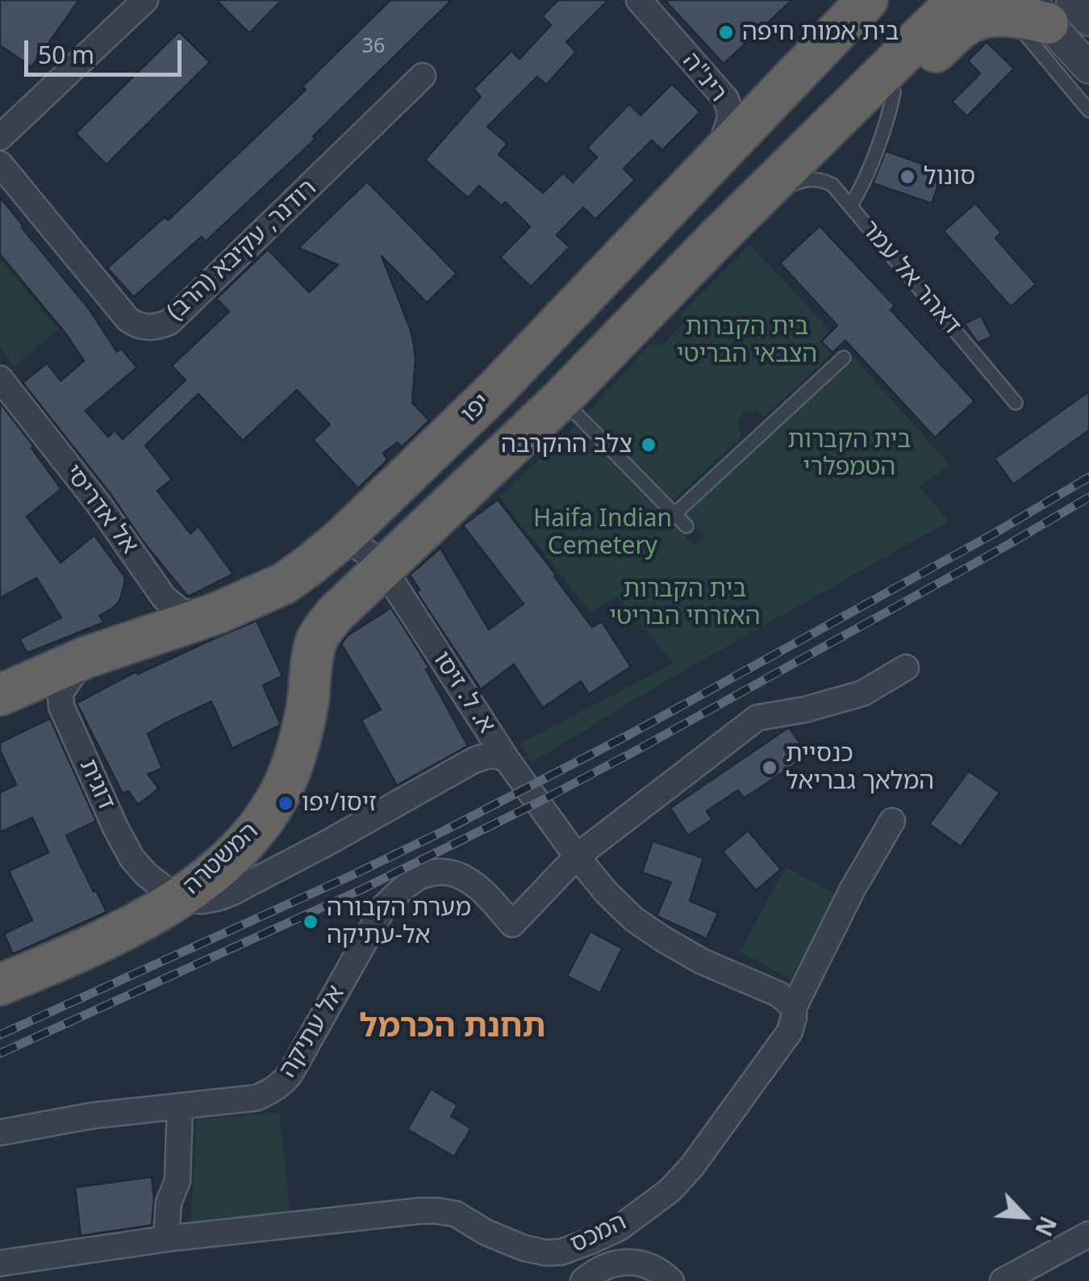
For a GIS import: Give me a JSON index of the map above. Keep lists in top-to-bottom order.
{
  "streets": {
    "highway": ["יפו", "המשטרה"],
    "street": [
      "רינ\"ה",
      "רודנר, עקיבא (הרב)",
      "אל אדריסי",
      "א. ל. זיסו",
      "דוגית",
      "אל עתיקה",
      "המכס"
    ],
    "lane": ["דאהר אל עמר"]
  },
  "crossings": [
    ["רינ\"ה", "יפו"],
    ["יפו", "אל אדריסי"],
    ["יפו", "א. ל. זיסו"],
    ["יפו", "דוגית"],
    ["א. ל. זיסו", "אל עתיקה"],
    ["א. ל. זיסו", "המכס"],
    ["דוגית", "המשטרה"]
  ],
  "districts": ["תחנת הכרמל"],
  "parks": [
    "בית הקברות הצבאי הבריטי",
    "בית הקברות הטמפלרי",
    "Haifa Indian Cemetery",
    "בית הקברות האזרחי הבריטי"
  ],
  "places": [
    "בית אמות חיפה",
    "סונול",
    "צלב ההקרבה",
    "כנסיית המלאך גבריאל",
    "זיסו/יפו",
    "מערת הקבורה אל-עתיקה"
  ],
  "house_numbers": ["36"],
  "scale_bar": "50 m",
  "north": "bottom right"
}
